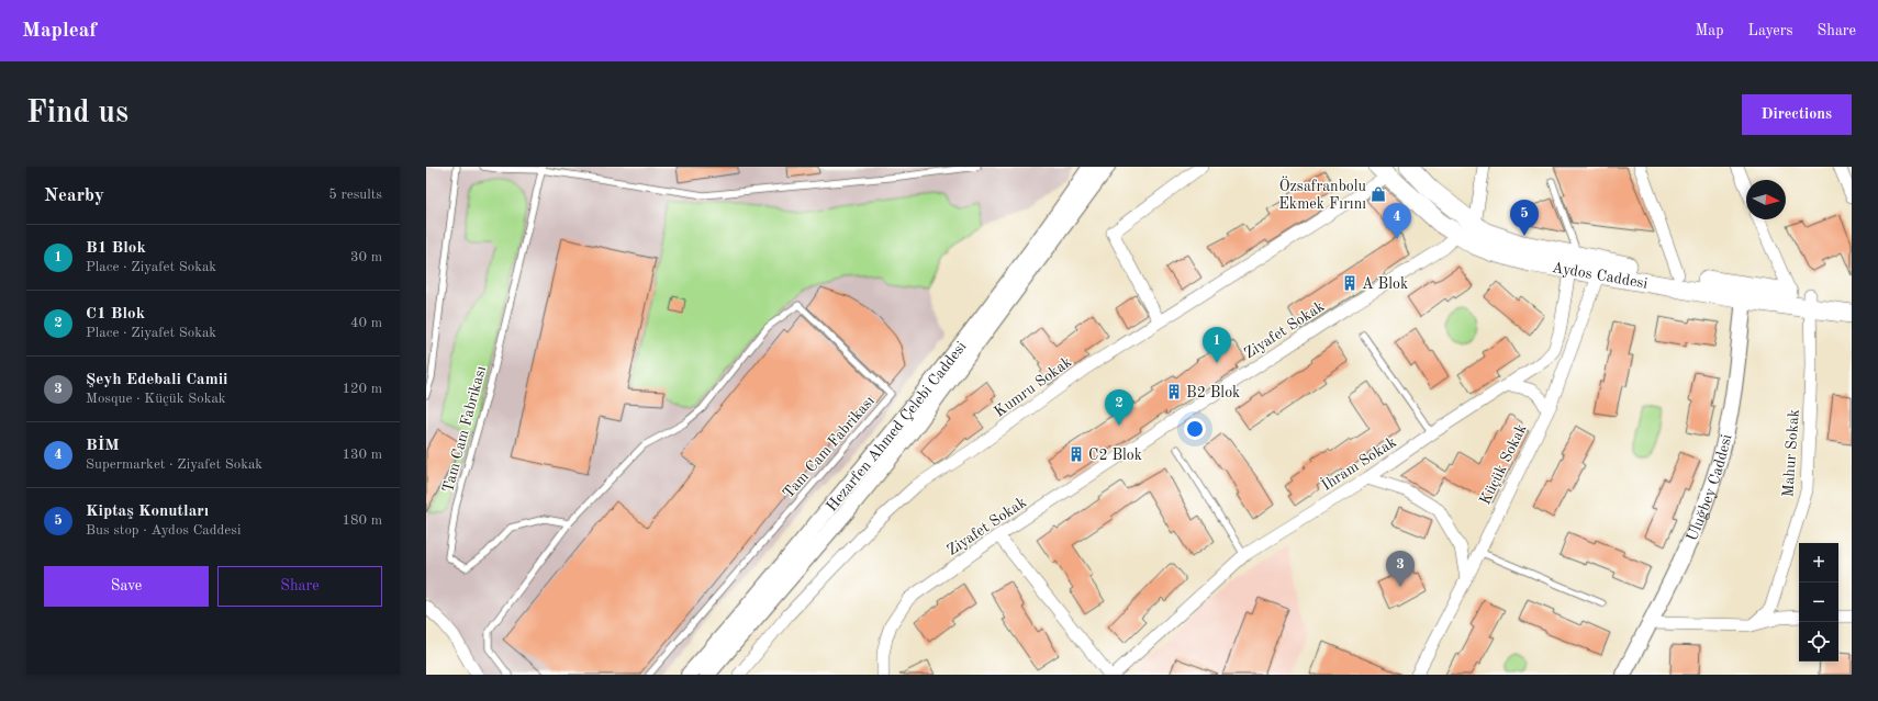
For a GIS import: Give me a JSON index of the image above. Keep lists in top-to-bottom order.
{
  "streets": {
    "main road": ["Aydos Caddesi"],
    "street": [
      "Ziyafet Sokak",
      "Kumru Sokak",
      "Hezarfen Ahmed Çelebi Caddesi",
      "Mahur Sokak",
      "İhram Sokak",
      "Küçük Sokak",
      "Uluğbey Caddesi"
    ],
    "lane": ["Tam Cam Fabrikası"]
  },
  "crossings": [
    ["Aydos Caddesi", "Ziyafet Sokak"],
    ["Aydos Caddesi", "Kumru Sokak"],
    ["Aydos Caddesi", "Mahur Sokak"],
    ["Aydos Caddesi", "İhram Sokak"],
    ["Aydos Caddesi", "Küçük Sokak"],
    ["Aydos Caddesi", "Uluğbey Caddesi"]
  ],
  "places": {
    "shop": ["Özsafranbolu Ekmek Fırını"],
    "building": ["A Blok", "B2 Blok", "C2 Blok"]
  },
  "north": "right",
  "page": {
    "header": "Mapleaf",
    "nav": ["Map", "Layers", "Share"],
    "buttons": [
      "Directions",
      ["Save", "Share"]
    ],
    "title": "Find us",
    "heading": ["Nearby", "5 results"],
    "pins": [
      "5",
      "4",
      "1",
      "2",
      "3"
    ],
    "list": [
      {
        "mark": "1",
        "name": "B1 Blok",
        "note": "Place · Ziyafet Sokak",
        "value": "30 m"
      },
      {
        "mark": "2",
        "name": "C1 Blok",
        "note": "Place · Ziyafet Sokak",
        "value": "40 m"
      },
      {
        "mark": "3",
        "name": "Şeyh Edebali Camii",
        "note": "Mosque · Küçük Sokak",
        "value": "120 m"
      },
      {
        "mark": "4",
        "name": "BİM",
        "note": "Supermarket · Ziyafet Sokak",
        "value": "130 m"
      },
      {
        "mark": "5",
        "name": "Kiptaş Konutları",
        "note": "Bus stop · Aydos Caddesi",
        "value": "180 m"
      }
    ],
    "map_buttons": ["+", "−"]
  }
}
